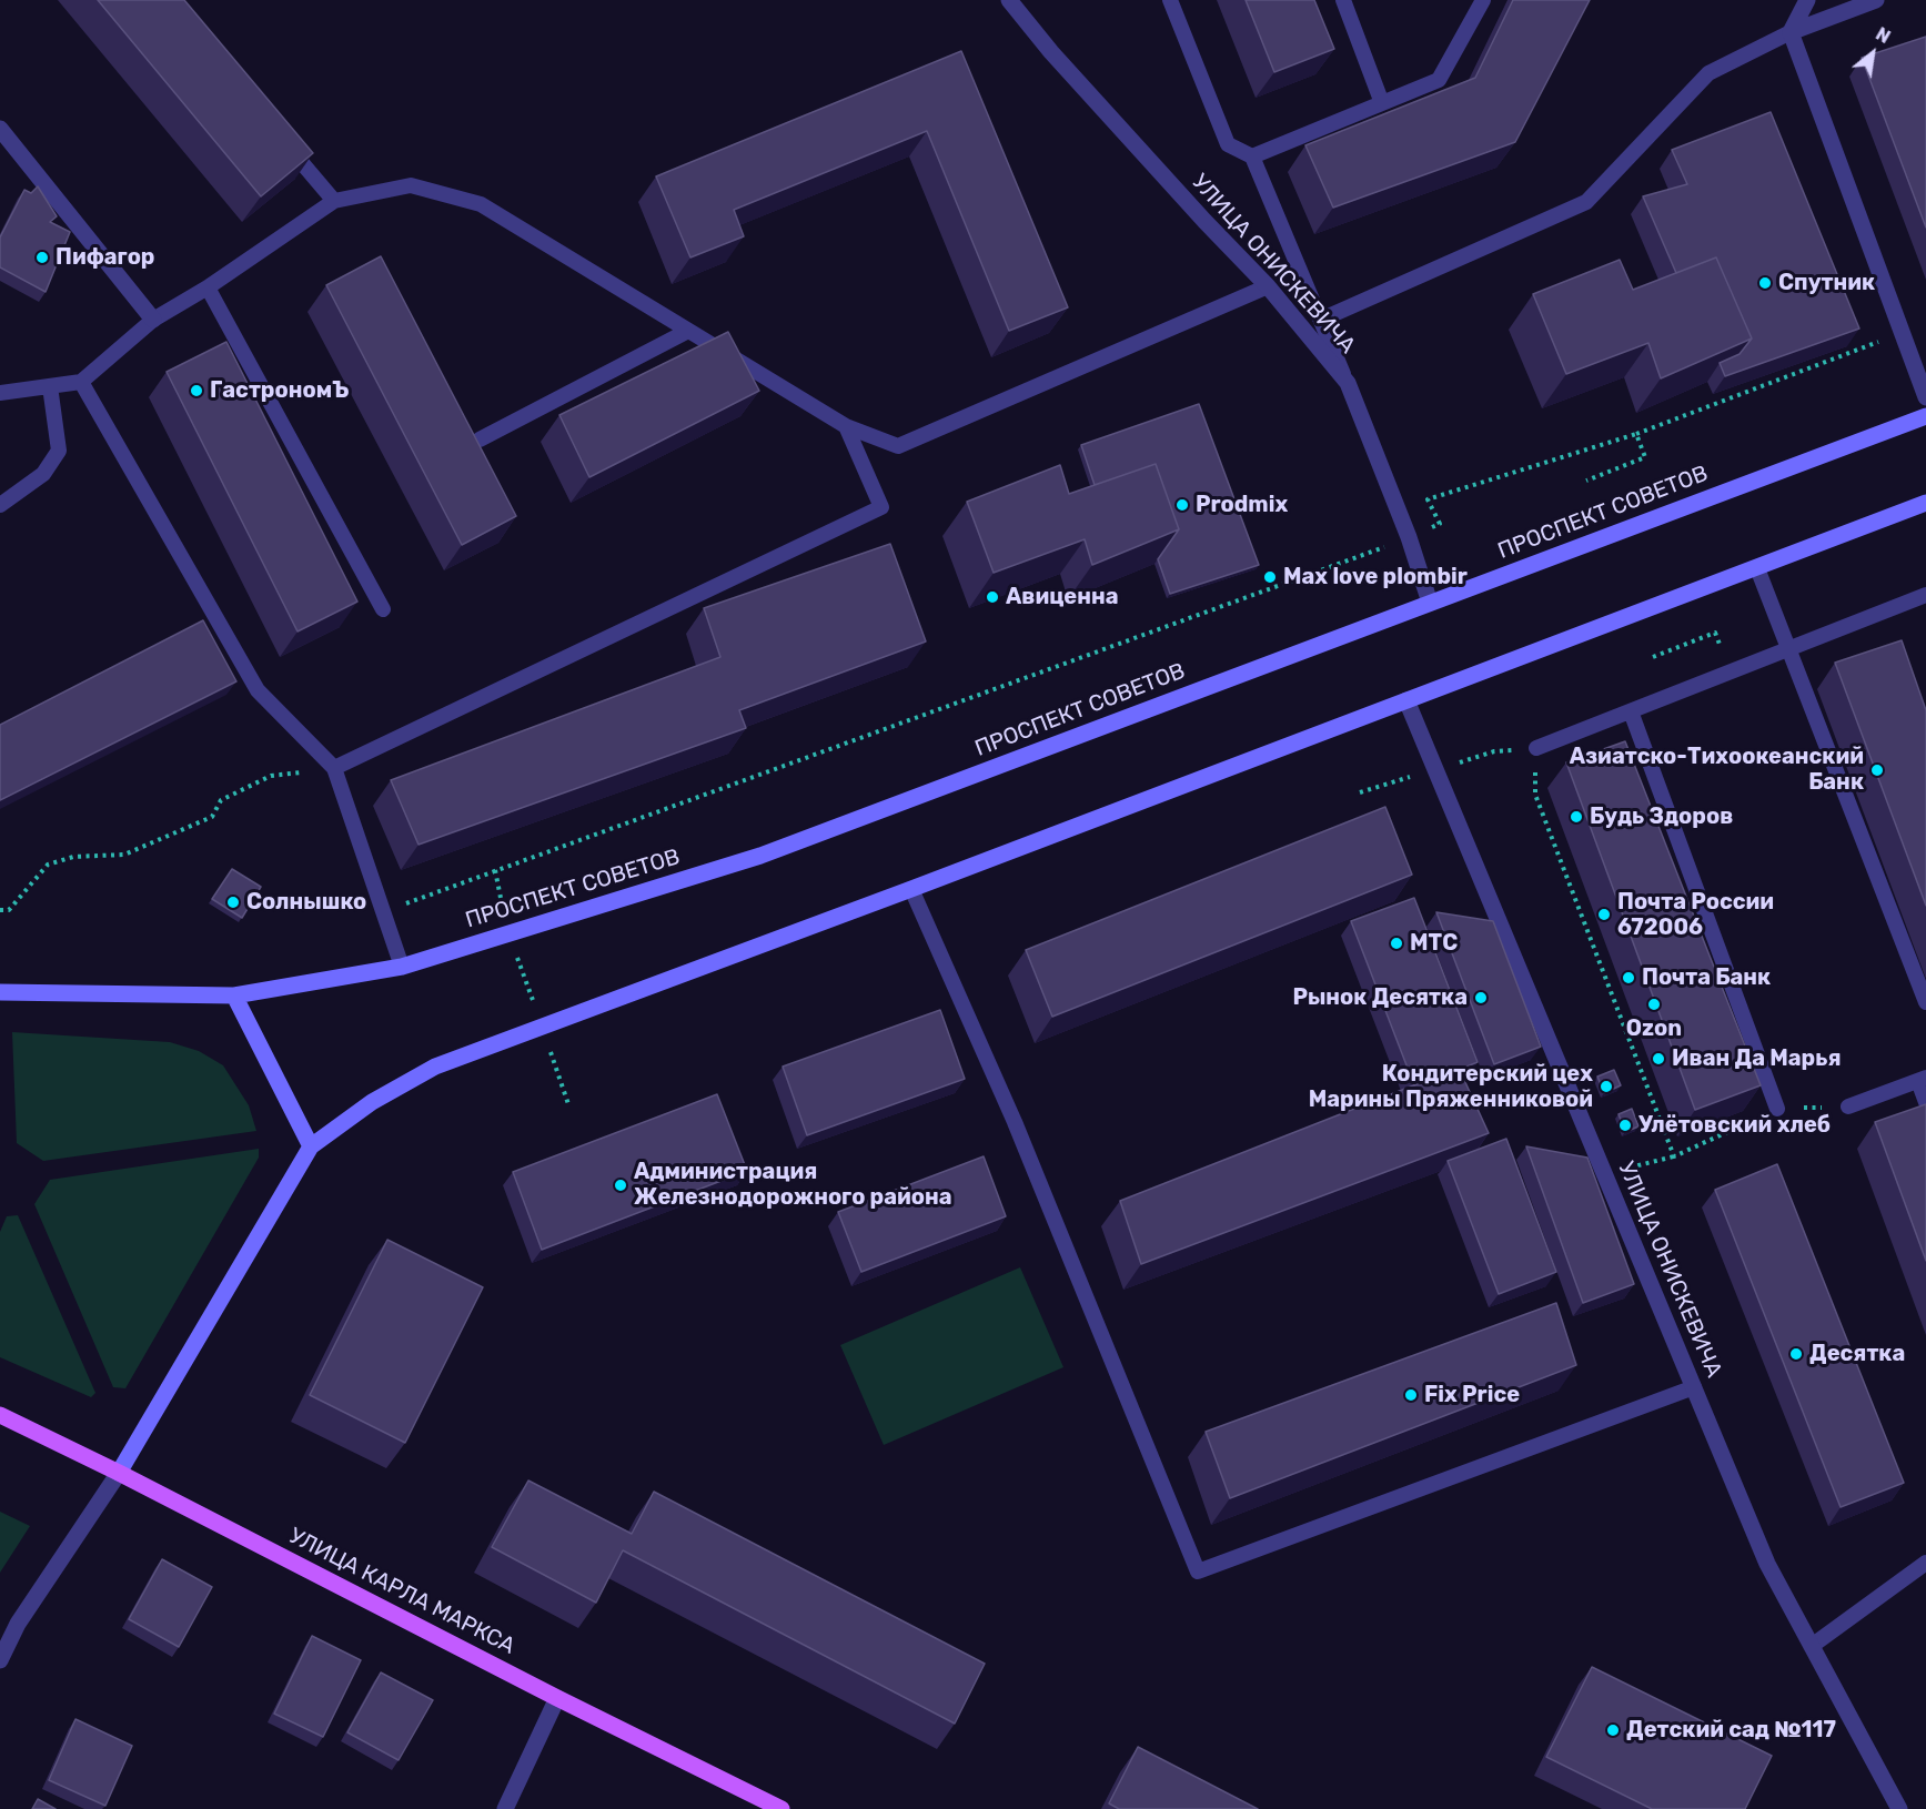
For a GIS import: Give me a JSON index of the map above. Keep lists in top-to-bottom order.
{
  "streets": {
    "main road": ["ПРОСПЕКТ СОВЕТОВ", "УЛИЦА КАРЛА МАРКСА"],
    "street": ["УЛИЦА ОНИСКЕВИЧА"]
  },
  "crossings": [
    ["УЛИЦА ОНИСКЕВИЧА", "ПРОСПЕКТ СОВЕТОВ"]
  ],
  "places": [
    "Пифагор",
    "Спутник",
    "ГастрономЪ",
    "Prodmix",
    "Max love plombir",
    "Авиценна",
    "Азиатско-Тихоокеанский Банк",
    "Будь Здоров",
    "Солнышко",
    "Почта России 672006",
    "МТС",
    "Почта Банк",
    "Рынок Десятка",
    "Ozon",
    "Иван Да Марья",
    "Кондитерский цех Марины Пряженниковой",
    "Улётовский хлеб",
    "Администрация Железнодорожного района",
    "Десятка",
    "Fix Price",
    "Детский сад №117"
  ],
  "north": "top right"
}
